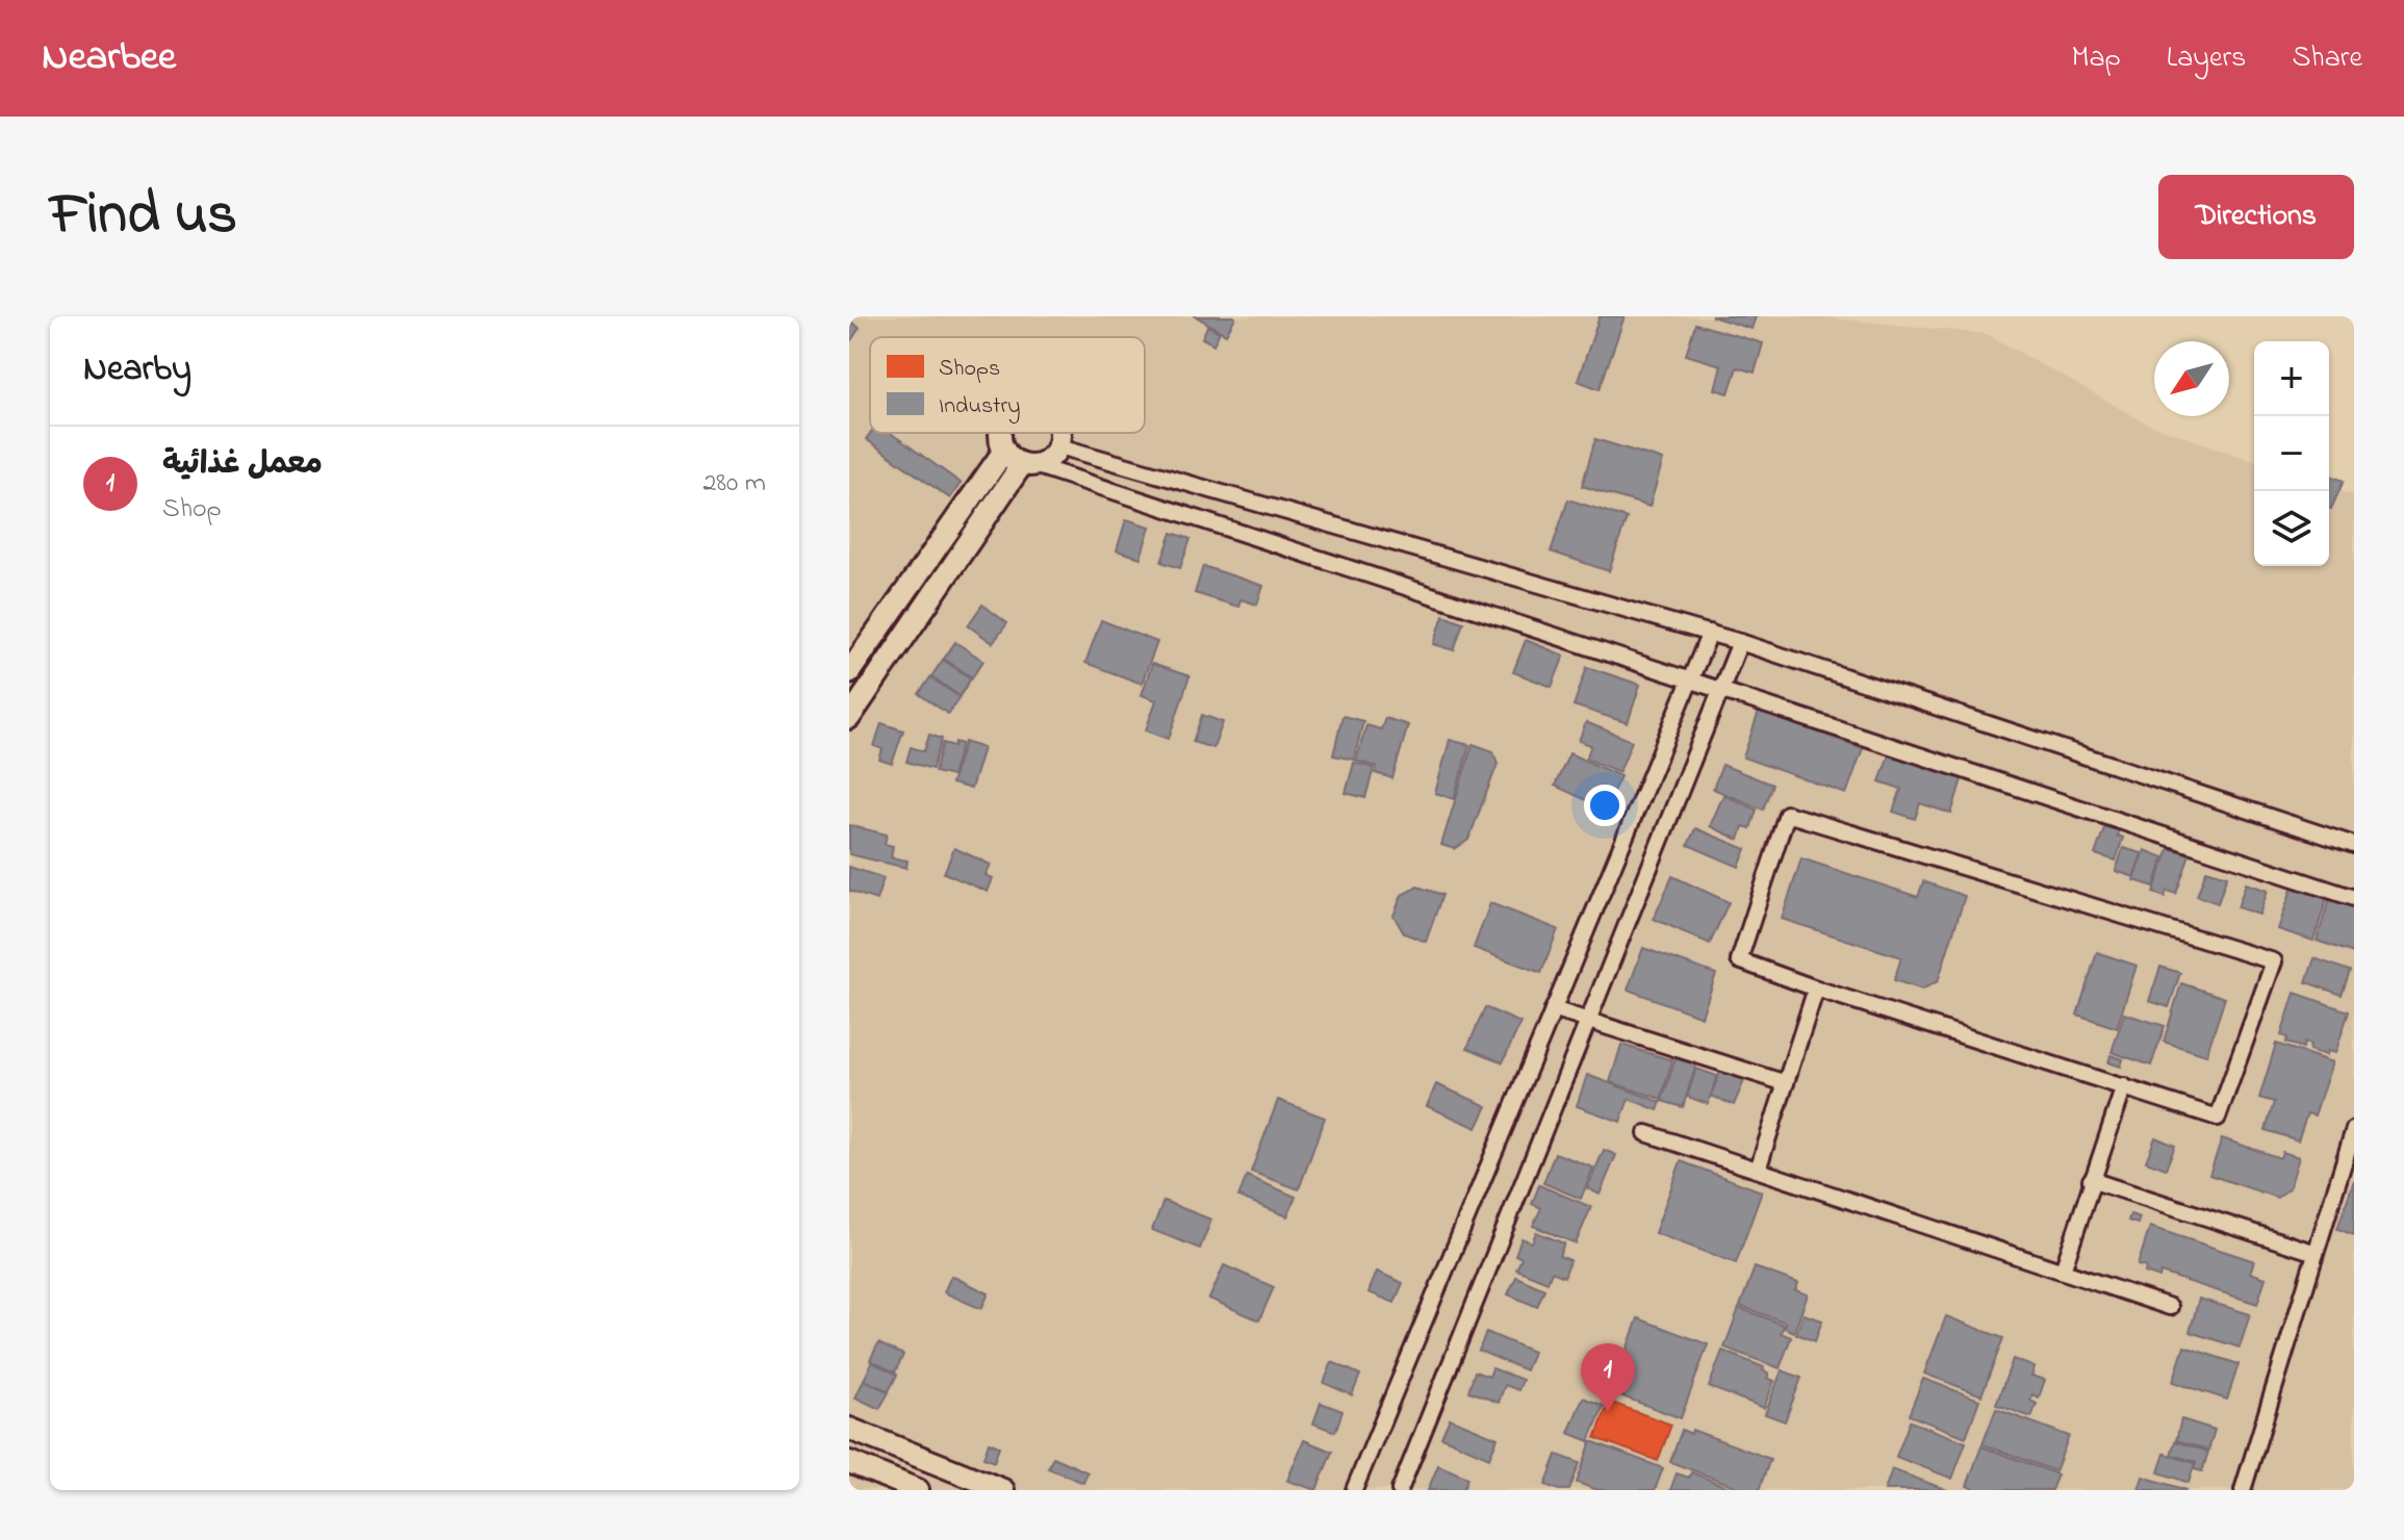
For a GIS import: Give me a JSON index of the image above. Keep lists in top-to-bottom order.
{
  "legend": ["Shops", "Industry"],
  "north": "bottom left",
  "page": {
    "header": "Nearbee",
    "nav": ["Map", "Layers", "Share"],
    "title": "Find us",
    "buttons": "Directions",
    "heading": "Nearby",
    "map_buttons": ["+", "−"],
    "list": [
      {
        "mark": "1",
        "name": "معمل غذائية",
        "note": "Shop",
        "value": "280 m"
      }
    ],
    "pins": "1"
  }
}
